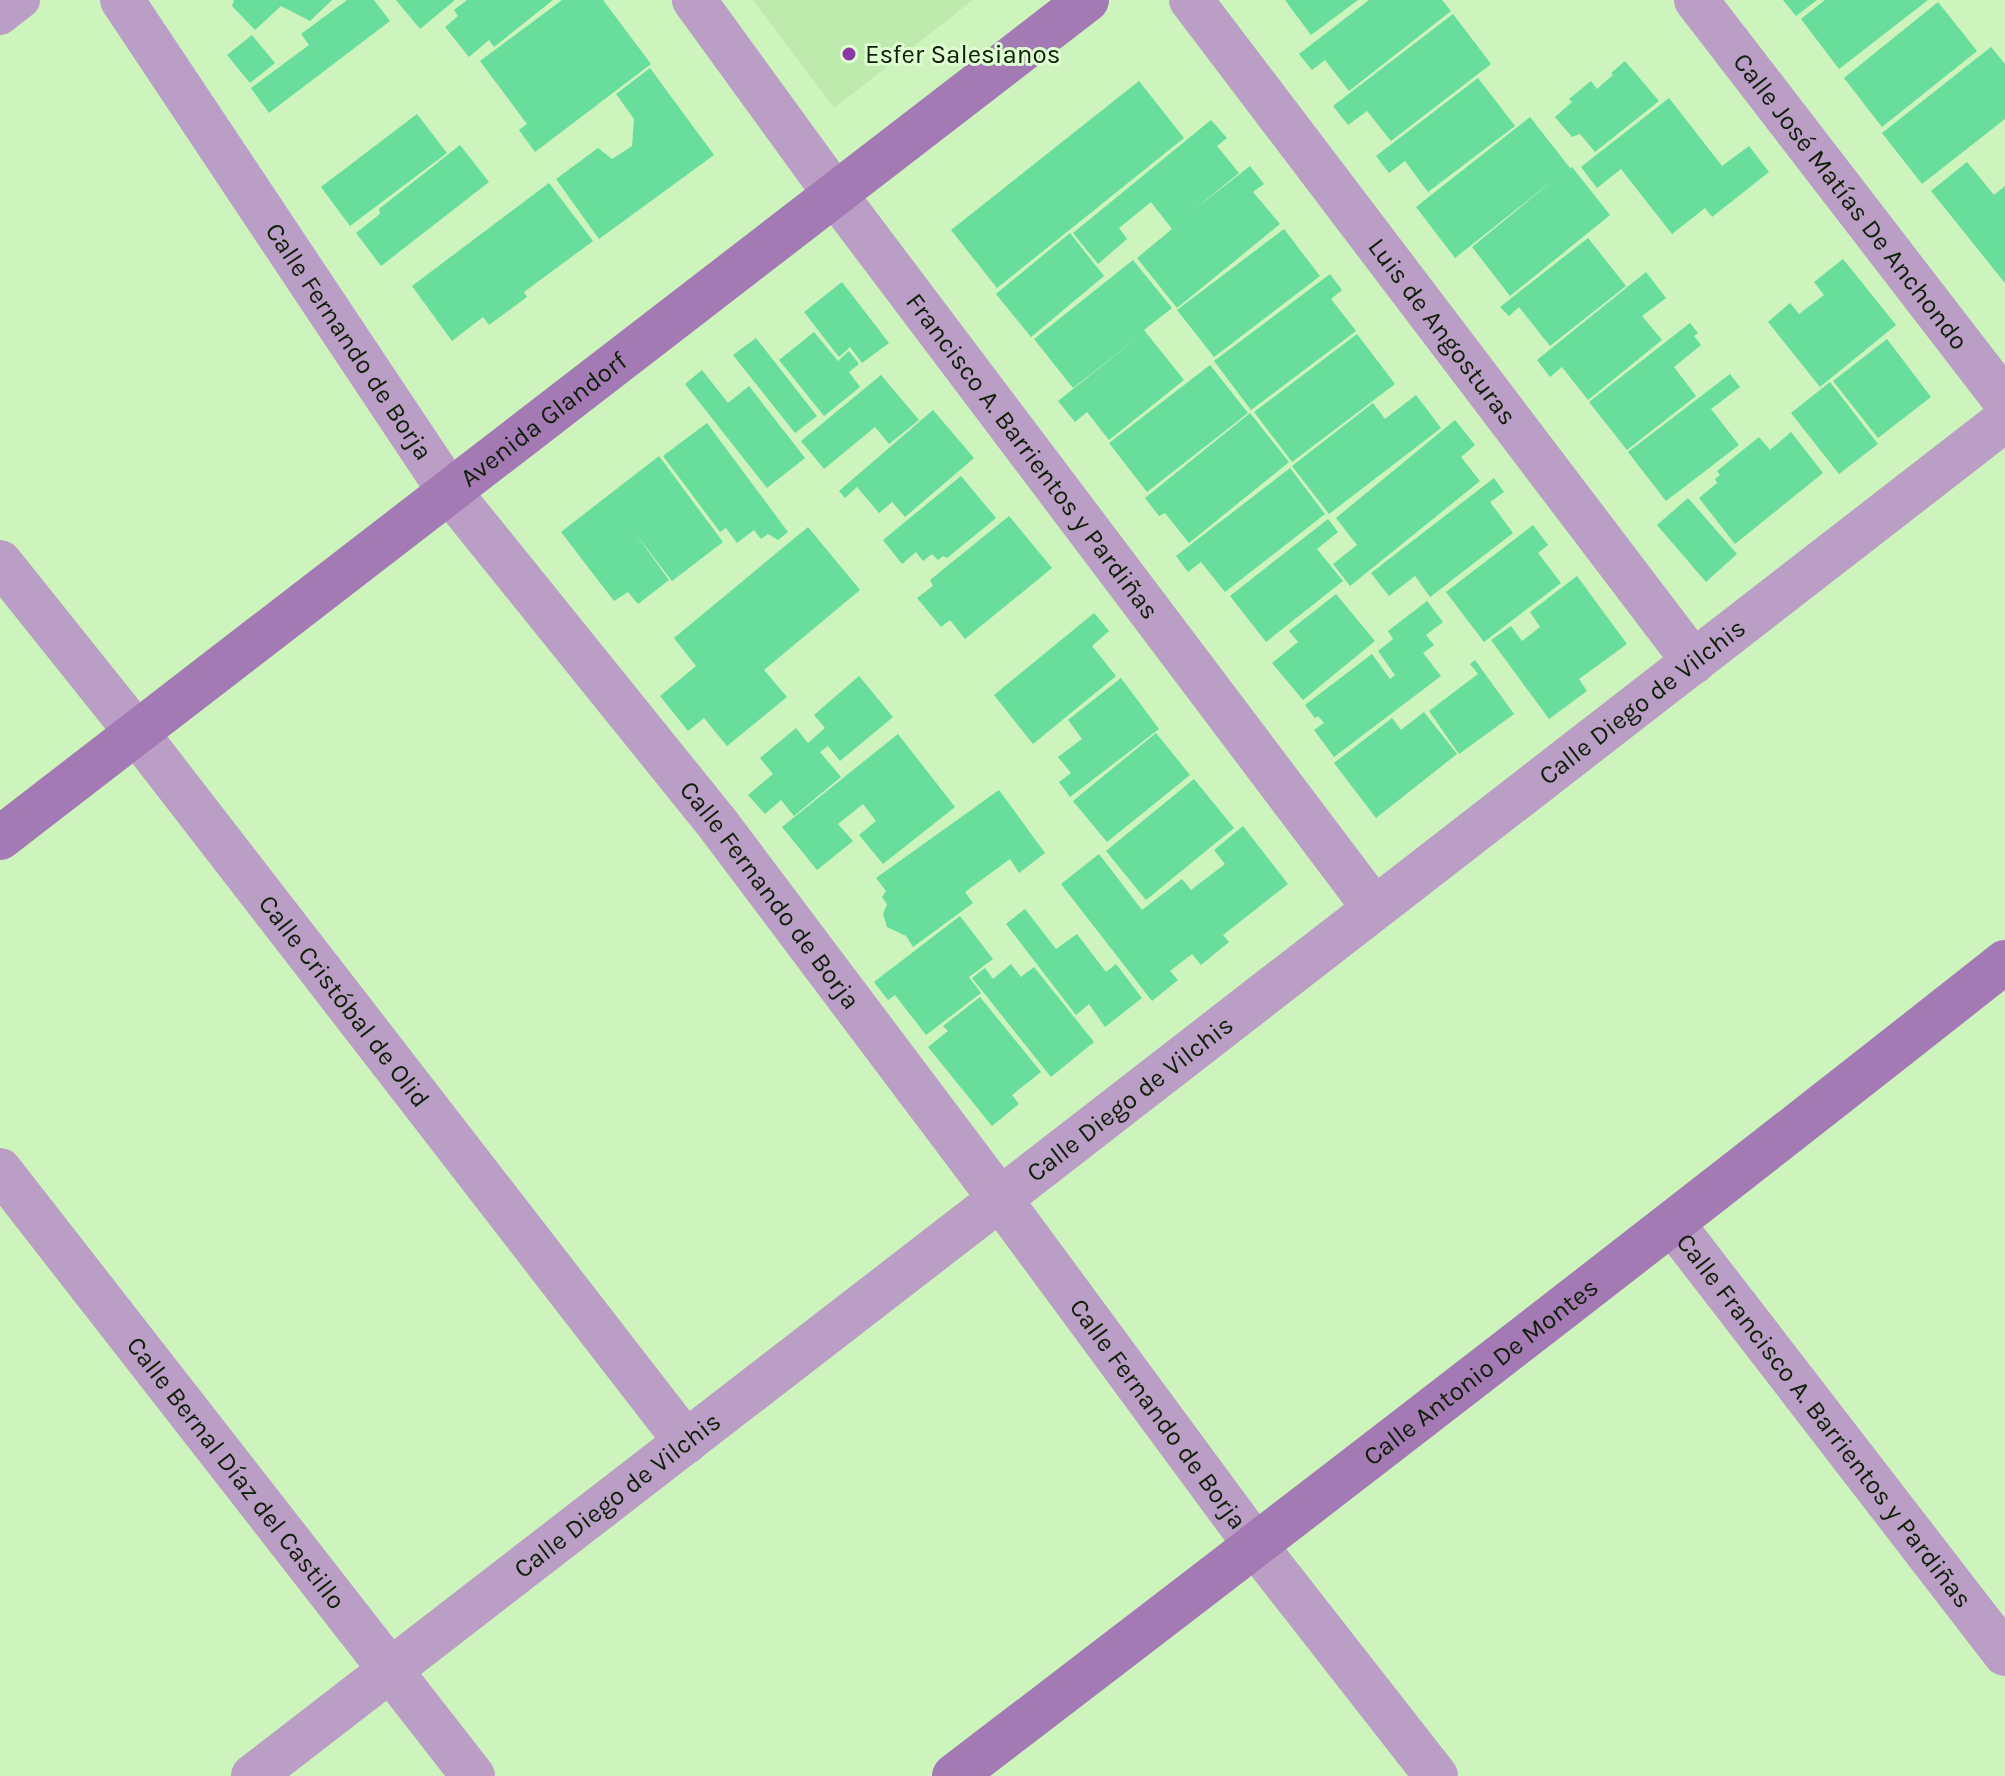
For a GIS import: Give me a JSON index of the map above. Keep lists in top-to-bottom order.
{
  "streets": {
    "main road": ["Avenida Glandorf", "Calle Antonio De Montes"],
    "street": [
      "Calle José Matías De Anchondo",
      "Luis de Angosturas",
      "Calle Fernando de Borja",
      "Francisco A. Barrientos y Pardiñas",
      "Calle Diego de Vilchis",
      "Calle Cristóbal de Olid",
      "Calle Francisco A. Barrientos y Pardiñas",
      "Calle Bernal Díaz del Castillo"
    ]
  },
  "crossings": [
    ["Luis de Angosturas", "Calle Diego de Vilchis"],
    ["Calle Fernando de Borja", "Avenida Glandorf"],
    ["Calle Fernando de Borja", "Calle Diego de Vilchis"],
    ["Calle Fernando de Borja", "Calle Antonio De Montes"],
    ["Avenida Glandorf", "Francisco A. Barrientos y Pardiñas"],
    ["Avenida Glandorf", "Calle Cristóbal de Olid"],
    ["Francisco A. Barrientos y Pardiñas", "Calle Diego de Vilchis"],
    ["Calle Diego de Vilchis", "Calle Cristóbal de Olid"],
    ["Calle Diego de Vilchis", "Calle Bernal Díaz del Castillo"],
    ["Calle Antonio De Montes", "Calle Francisco A. Barrientos y Pardiñas"]
  ],
  "places": ["Esfer Salesianos"]
}
